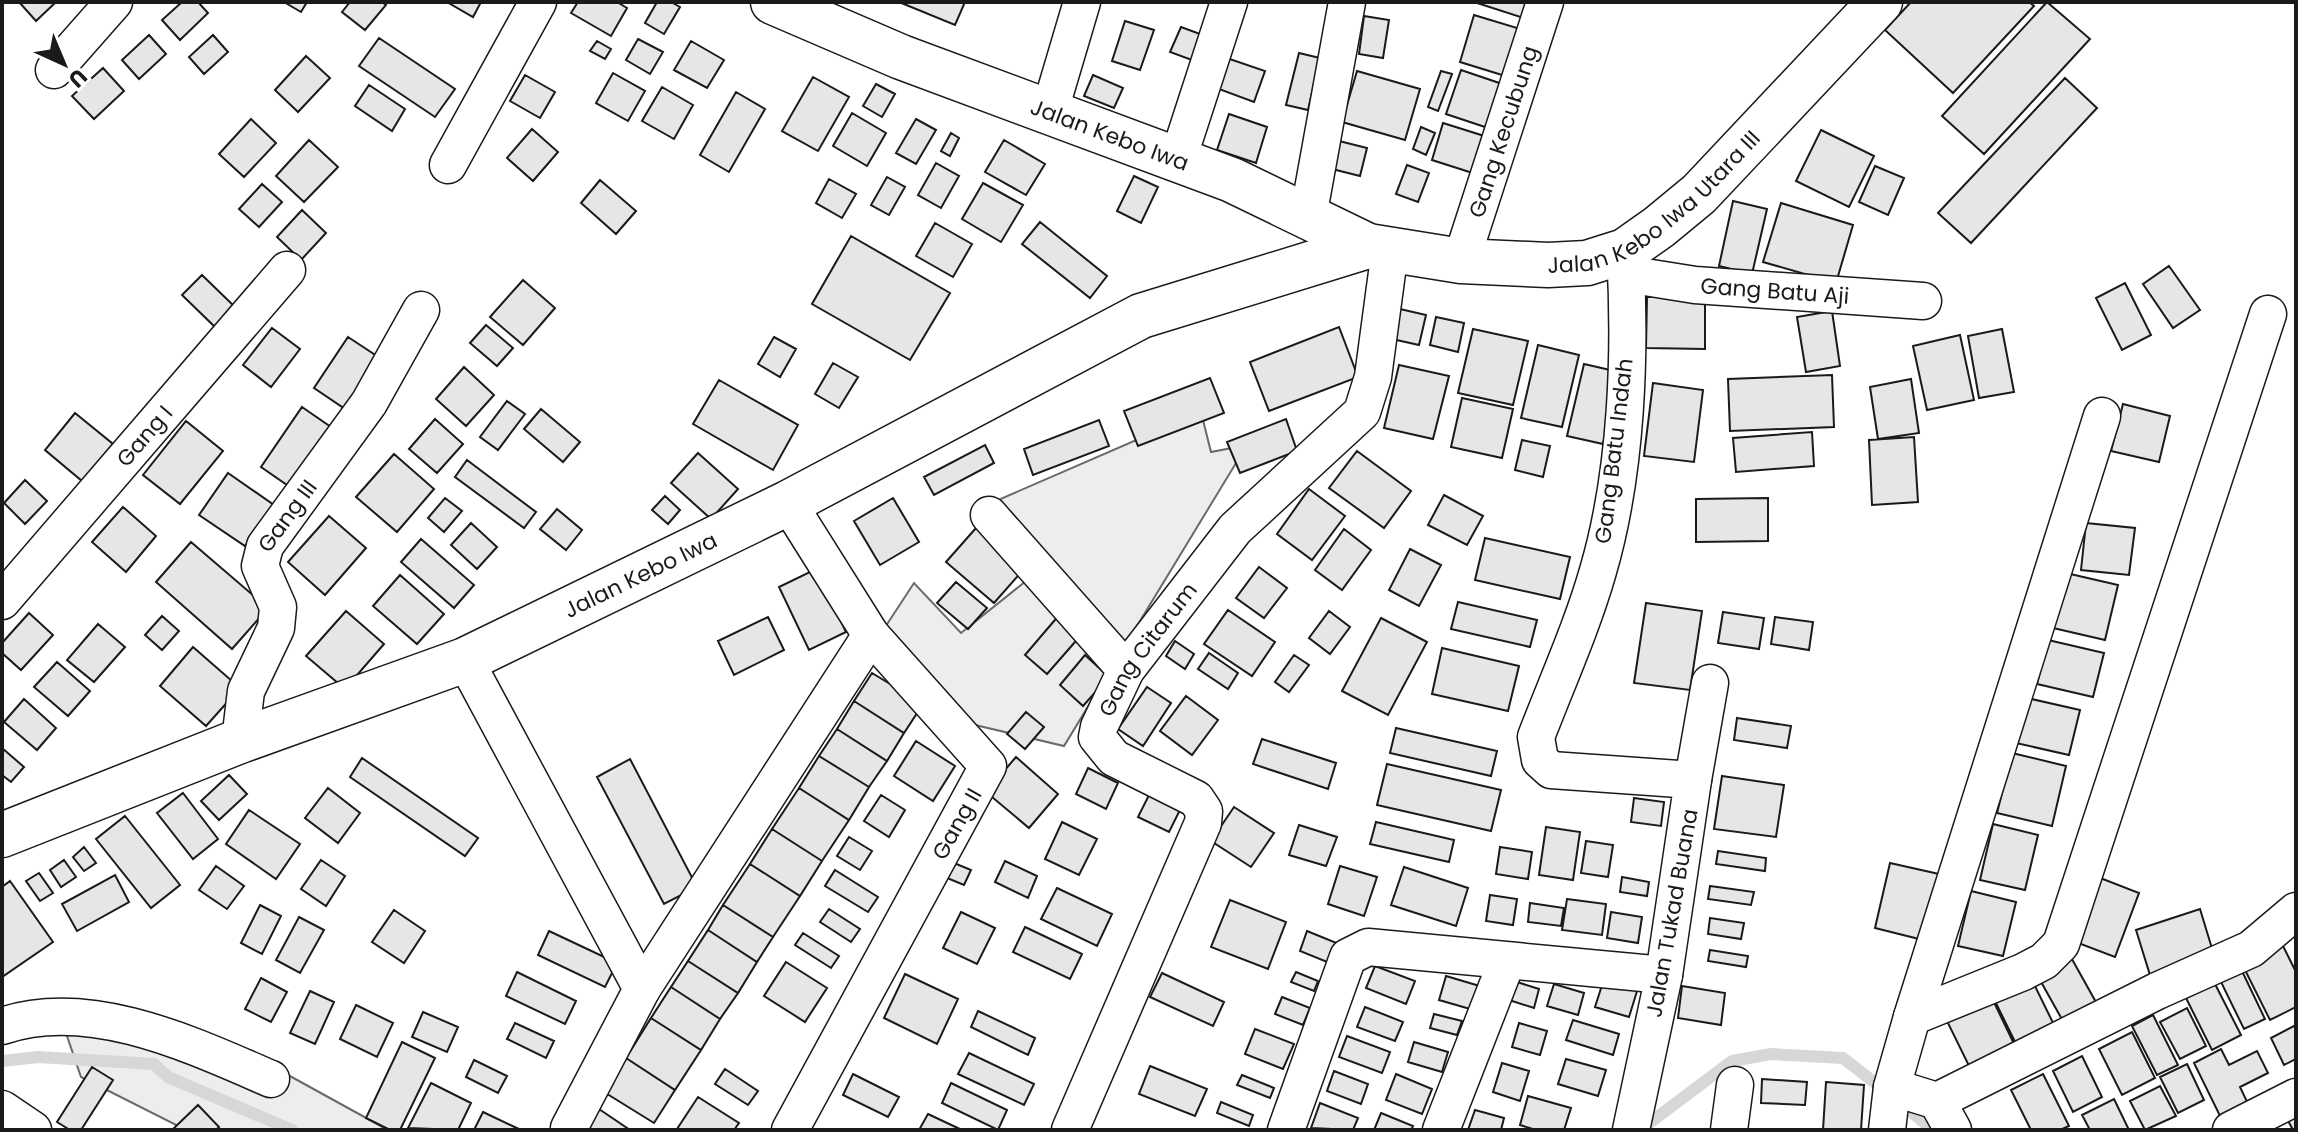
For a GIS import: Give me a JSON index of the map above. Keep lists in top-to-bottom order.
{
  "streets": {
    "street": [
      "Gang Kecubung",
      "Jalan Kebo Iwa",
      "Jalan Kebo Iwa Utara III",
      "Gang Batu Aji",
      "Gang I",
      "Gang Batu Indah",
      "Gang III",
      "Gang Citarum",
      "Gang II",
      "Jalan Tukad Buana"
    ]
  },
  "crossings": [
    ["Gang Kecubung", "Jalan Kebo Iwa Utara III"],
    ["Jalan Kebo Iwa", "Jalan Kebo Iwa Utara III"],
    ["Jalan Kebo Iwa", "Gang III"],
    ["Jalan Kebo Iwa", "Gang II"],
    ["Jalan Kebo Iwa Utara III", "Gang Batu Aji"],
    ["Jalan Kebo Iwa Utara III", "Gang Batu Indah"],
    ["Jalan Kebo Iwa Utara III", "Gang Citarum"],
    ["Gang Batu Aji", "Gang Batu Indah"],
    ["Gang Batu Indah", "Jalan Tukad Buana"]
  ],
  "north": "bottom right"
}
